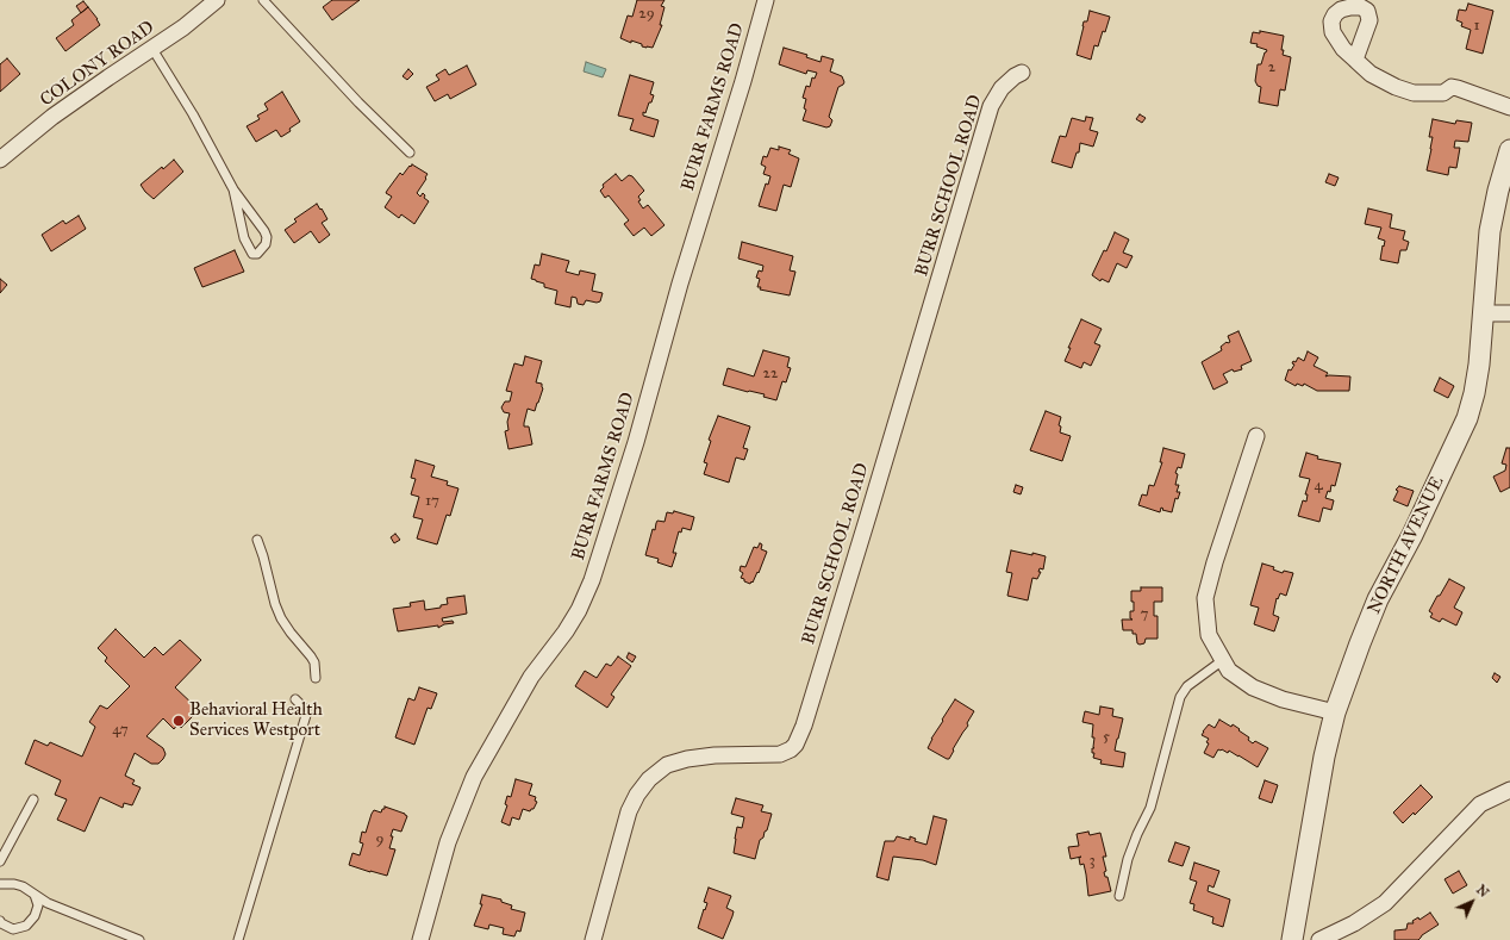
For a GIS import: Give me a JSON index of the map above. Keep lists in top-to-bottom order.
{
  "streets": {
    "street": [
      "COLONY ROAD",
      "BURR FARMS ROAD",
      "BURR SCHOOL ROAD",
      "NORTH AVENUE"
    ]
  },
  "places": ["Behavioral Health Services Westport"],
  "house_numbers": [
    "29",
    "1",
    "2",
    "22",
    "4",
    "17",
    "7",
    "47",
    "5",
    "9",
    "3"
  ],
  "north": "top right"
}
